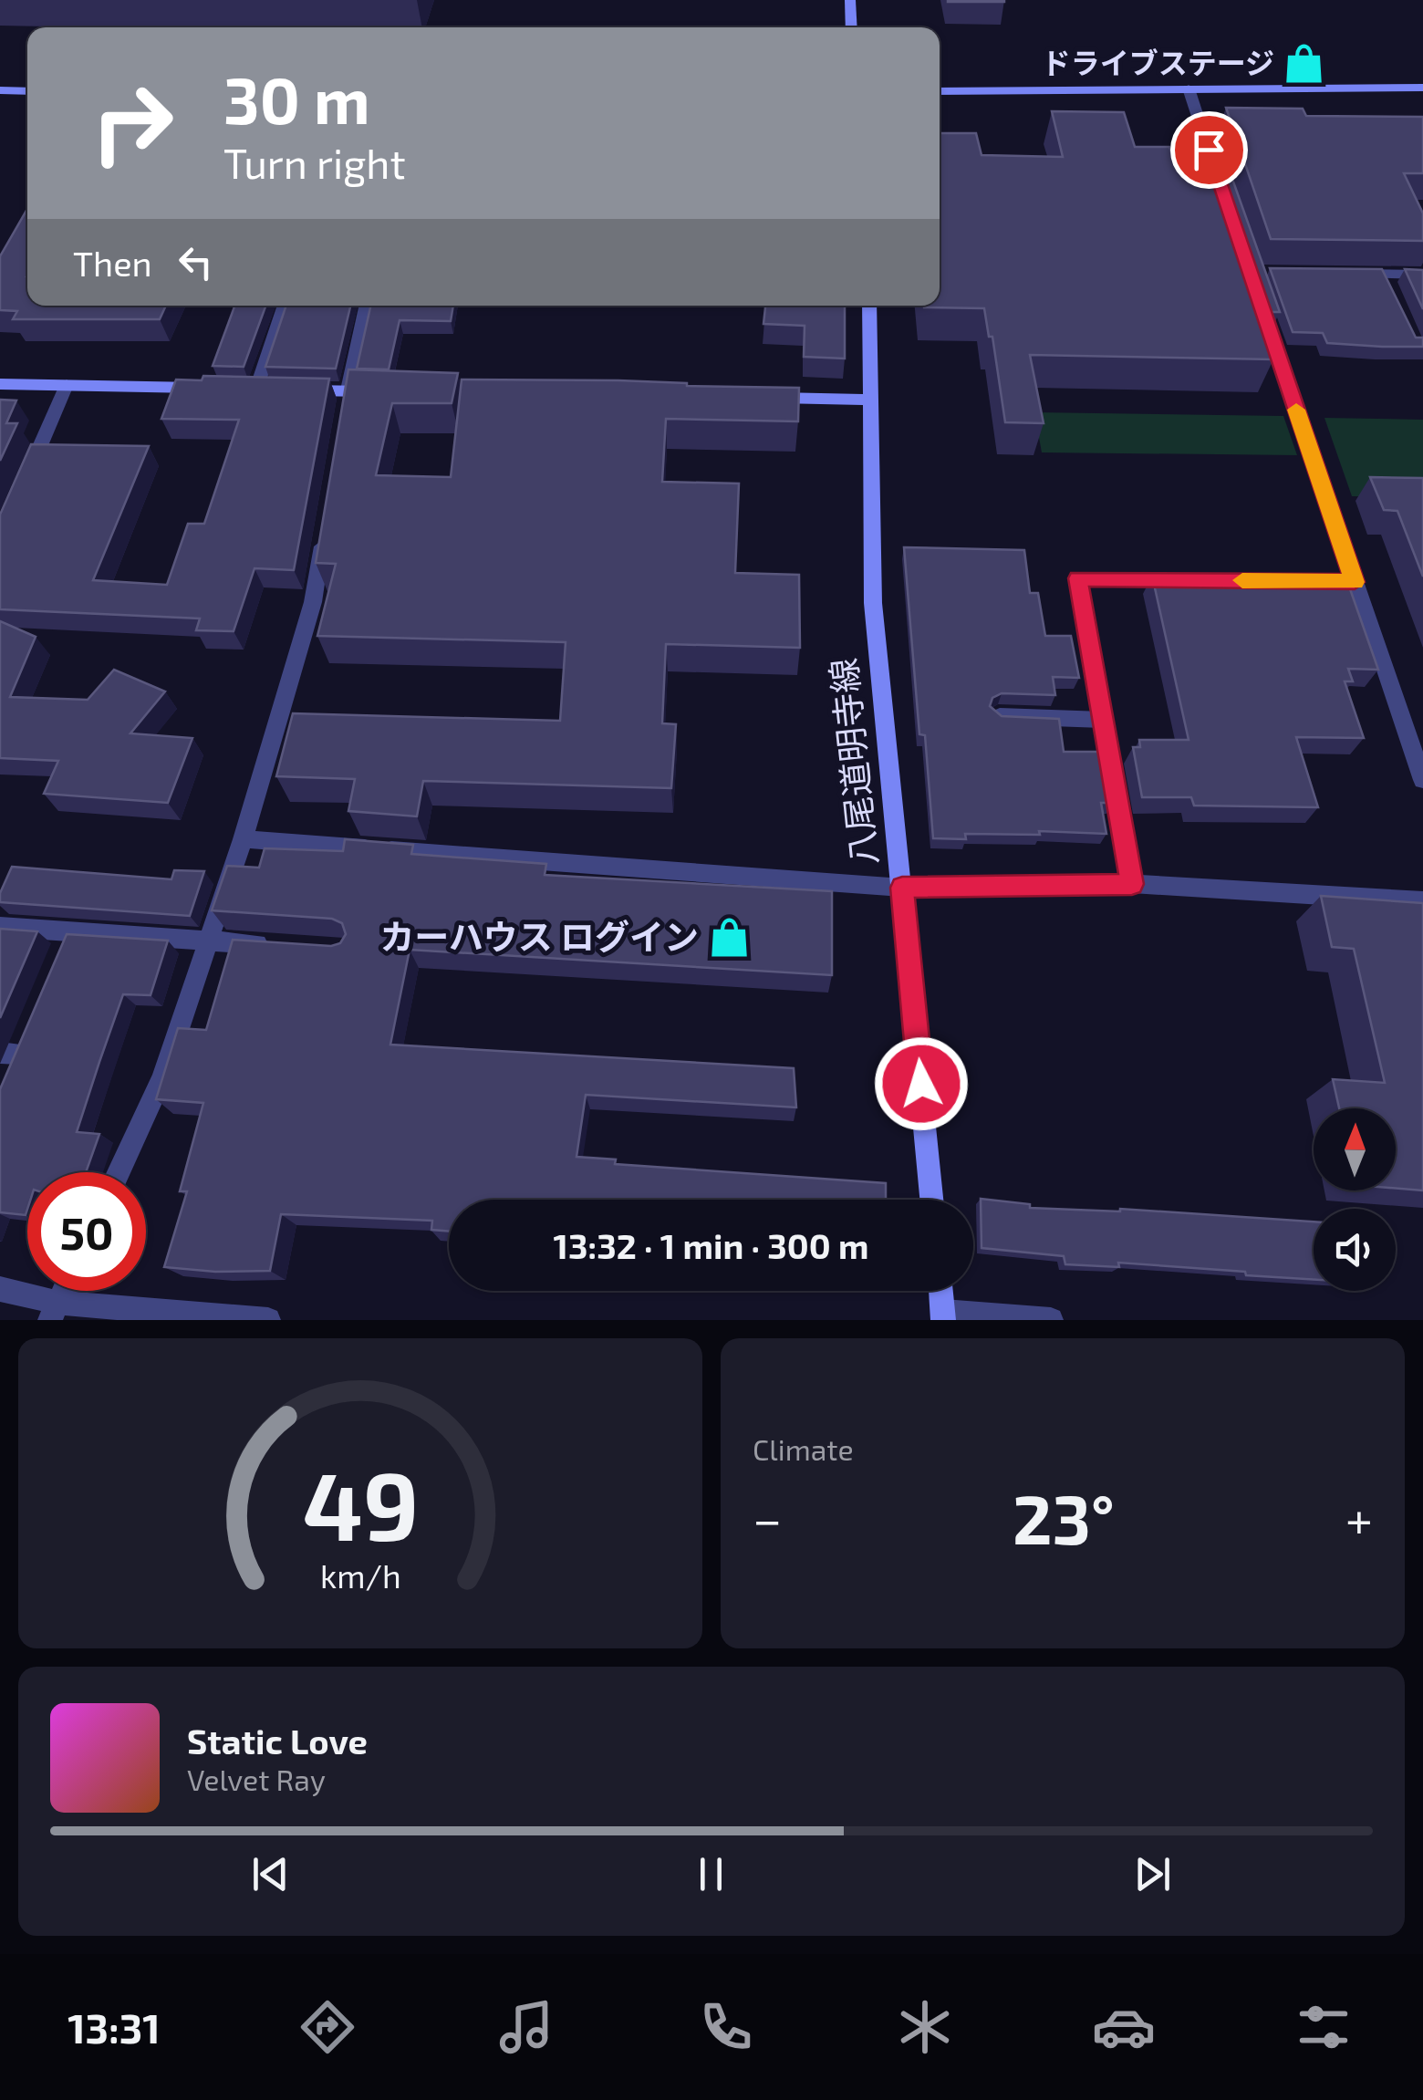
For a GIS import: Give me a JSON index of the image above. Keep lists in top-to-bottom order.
{
  "streets": {
    "street": ["八尾道明寺線"]
  },
  "places": {
    "shop": ["ドライブステージ", "カーハウス ログイン"]
  },
  "north": "top",
  "page": {
    "turn": ["30 m", "Turn right"],
    "then": "Then",
    "limit": "50",
    "trip": "13:32 · 1 min · 300 m",
    "tile": "Climate",
    "heat": ["−", "23°", "+"],
    "song": ["Static Love", "Velvet Ray"],
    "tabs": "13:31",
    "gauge": ["49", "km/h"]
  }
}
